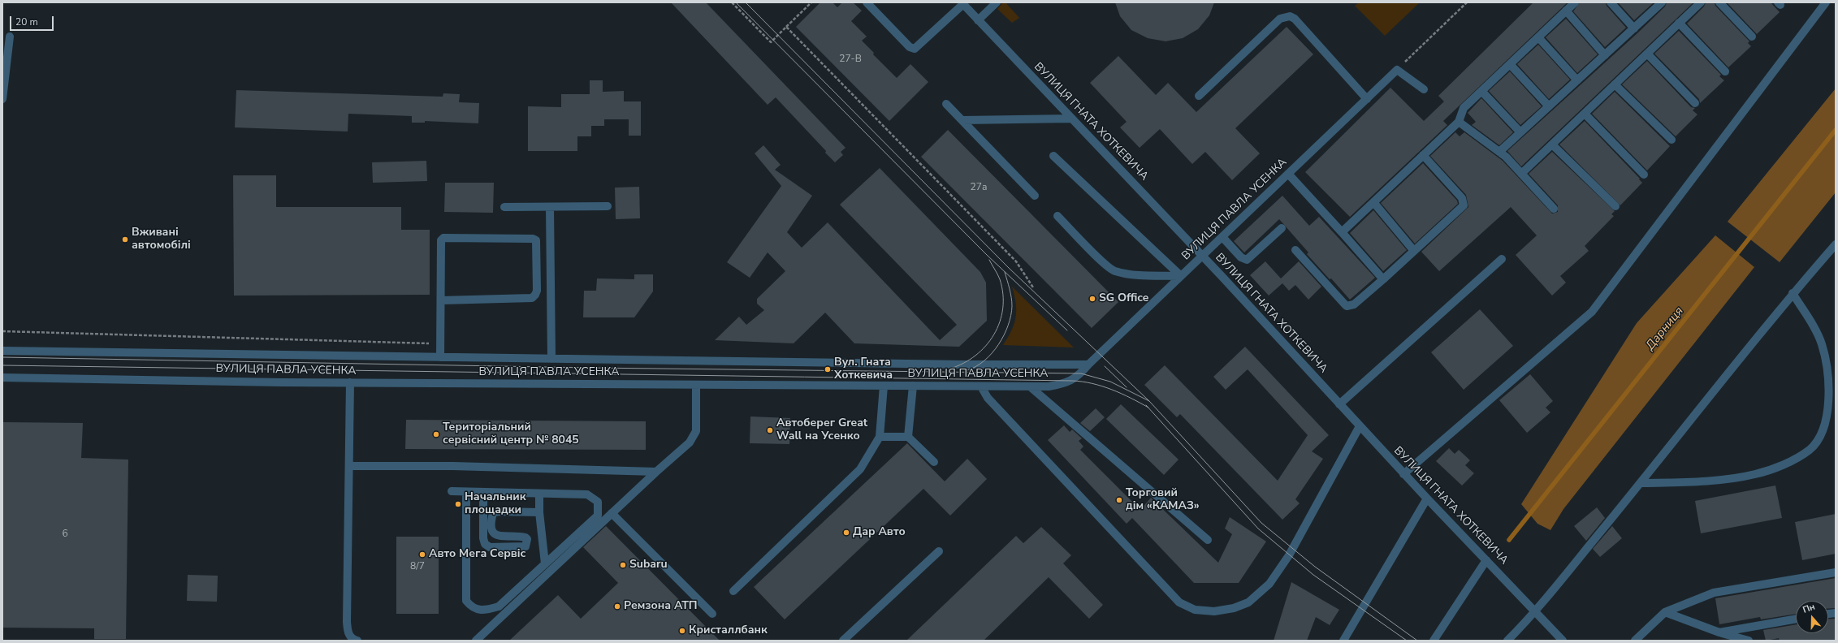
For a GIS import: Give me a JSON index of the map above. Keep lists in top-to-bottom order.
{
  "streets": {
    "street": ["ВУЛИЦЯ ГНАТА ХОТКЕВИЧА", "ВУЛИЦЯ ПАВЛА УСЕНКА"]
  },
  "crossings": [
    ["ВУЛИЦЯ ГНАТА ХОТКЕВИЧА", "ВУЛИЦЯ ПАВЛА УСЕНКА"]
  ],
  "water": ["Дарниця"],
  "places": [
    "Вживані автомобілі",
    "SG Office",
    "Вул. Гната Хоткевича",
    "Автоберег Great Wall на Усенко",
    "Територіальний сервісний центр № 8045",
    "Торговий дім «КАМАЗ»",
    "Начальник площадки",
    "Дар Авто",
    "Авто Мега Сервіс",
    "Subaru",
    "Ремзона АТП",
    "Кристаллбанк"
  ],
  "house_numbers": [
    "27-В",
    "27а",
    "6",
    "8/7"
  ],
  "scale_bar": "20 m",
  "north": "top"
}
